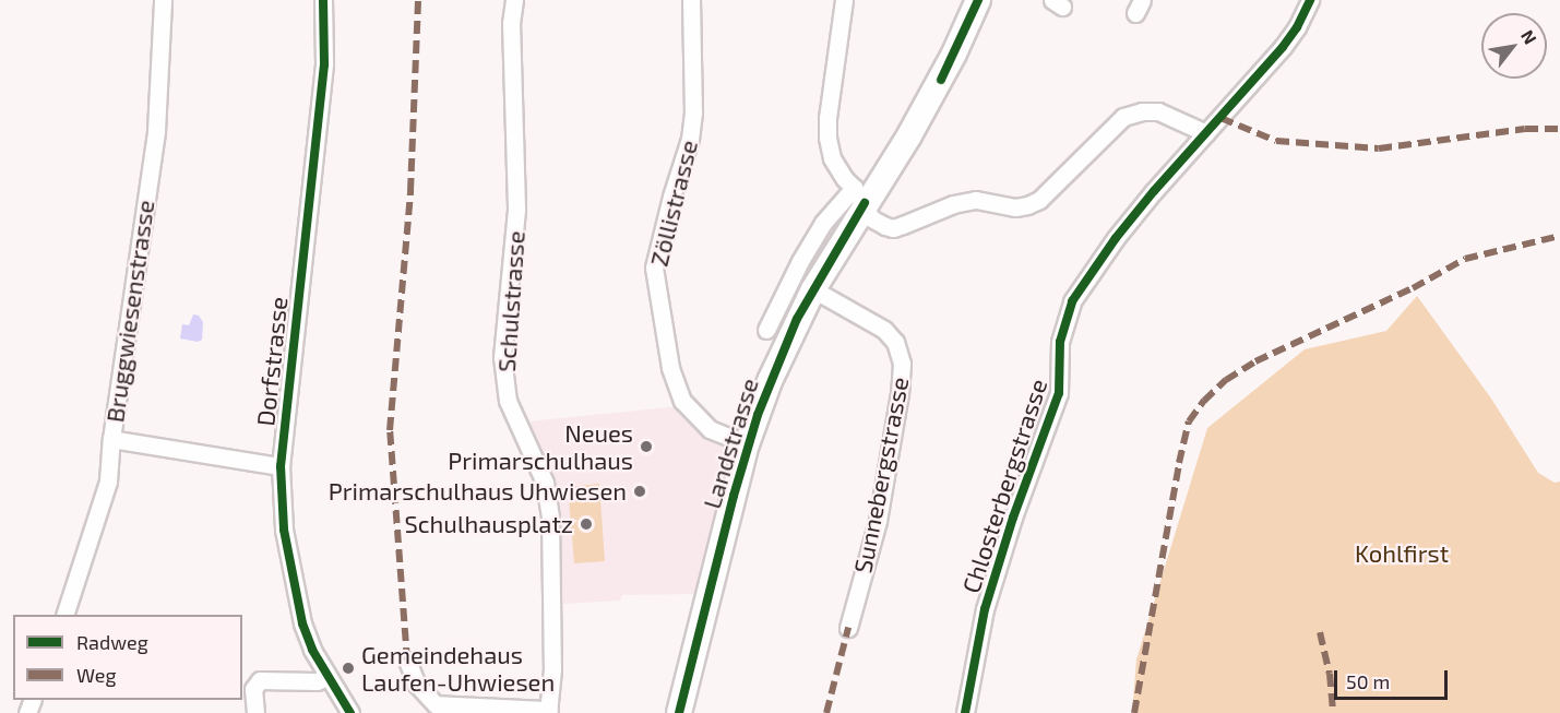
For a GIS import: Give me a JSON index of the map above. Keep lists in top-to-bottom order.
{
  "streets": {
    "main road": ["Landstrasse"],
    "street": [
      "Zöllistrasse",
      "Schulstrasse",
      "Bruggwiesenstrasse",
      "Dorfstrasse",
      "Sunnebergstrasse",
      "Chlosterbergstrasse"
    ]
  },
  "crossings": [
    ["Zöllistrasse", "Landstrasse"],
    ["Landstrasse", "Sunnebergstrasse"]
  ],
  "parks": ["Kohlfirst"],
  "places": [
    "Neues Primarschulhaus",
    "Primarschulhaus Uhwiesen",
    "Schulhausplatz",
    "Gemeindehaus Laufen-Uhwiesen"
  ],
  "legend": ["Radweg", "Weg"],
  "scale_bar": "50 m",
  "north": "top right"
}
